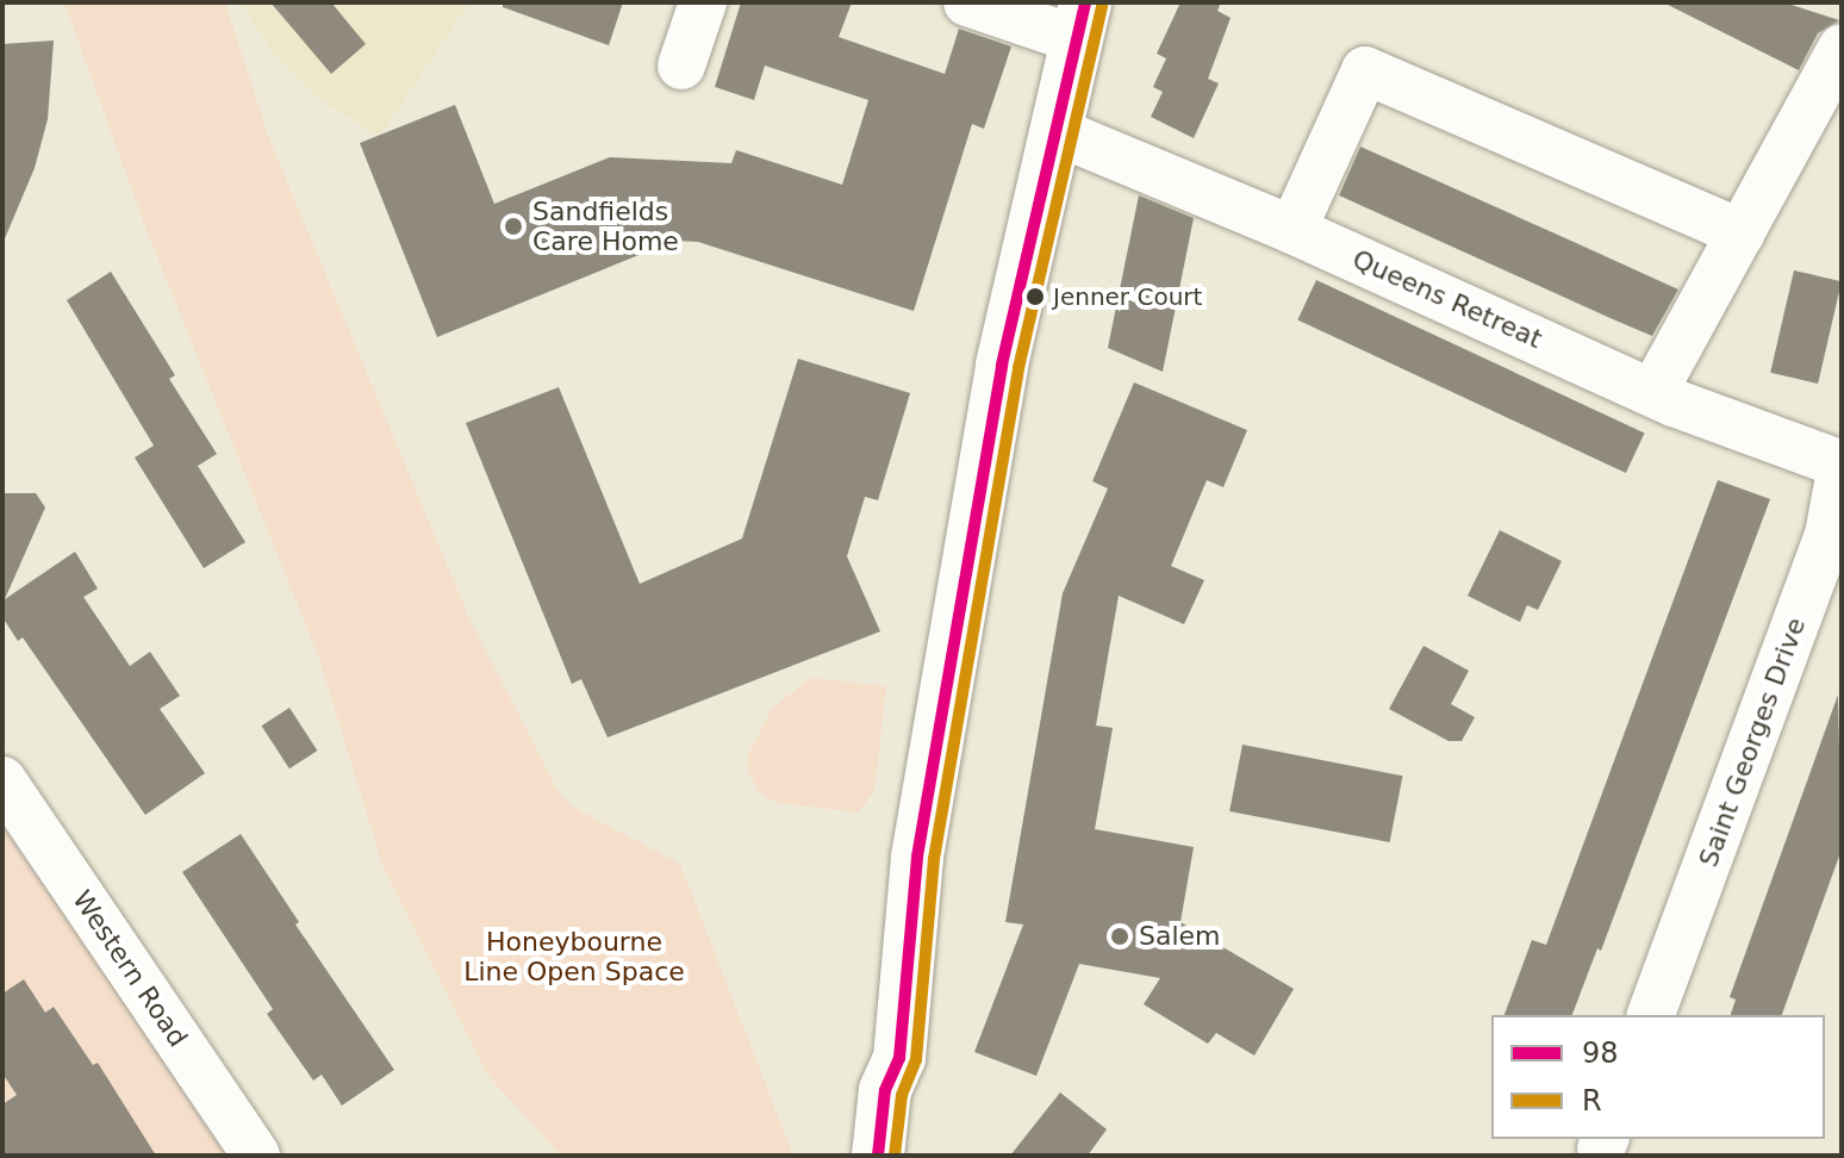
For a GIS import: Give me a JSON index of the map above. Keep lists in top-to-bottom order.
{
  "streets": {
    "street": ["Queens Retreat", "Saint Georges Drive", "Western Road"]
  },
  "crossings": [
    ["Queens Retreat", "Saint Georges Drive"]
  ],
  "parks": ["Honeybourne Line Open Space"],
  "places": ["Sandfields Care Home", "Jenner Court", "Salem"],
  "lines": ["transit line 98", "transit line R"],
  "legend": ["98", "R"]
}
